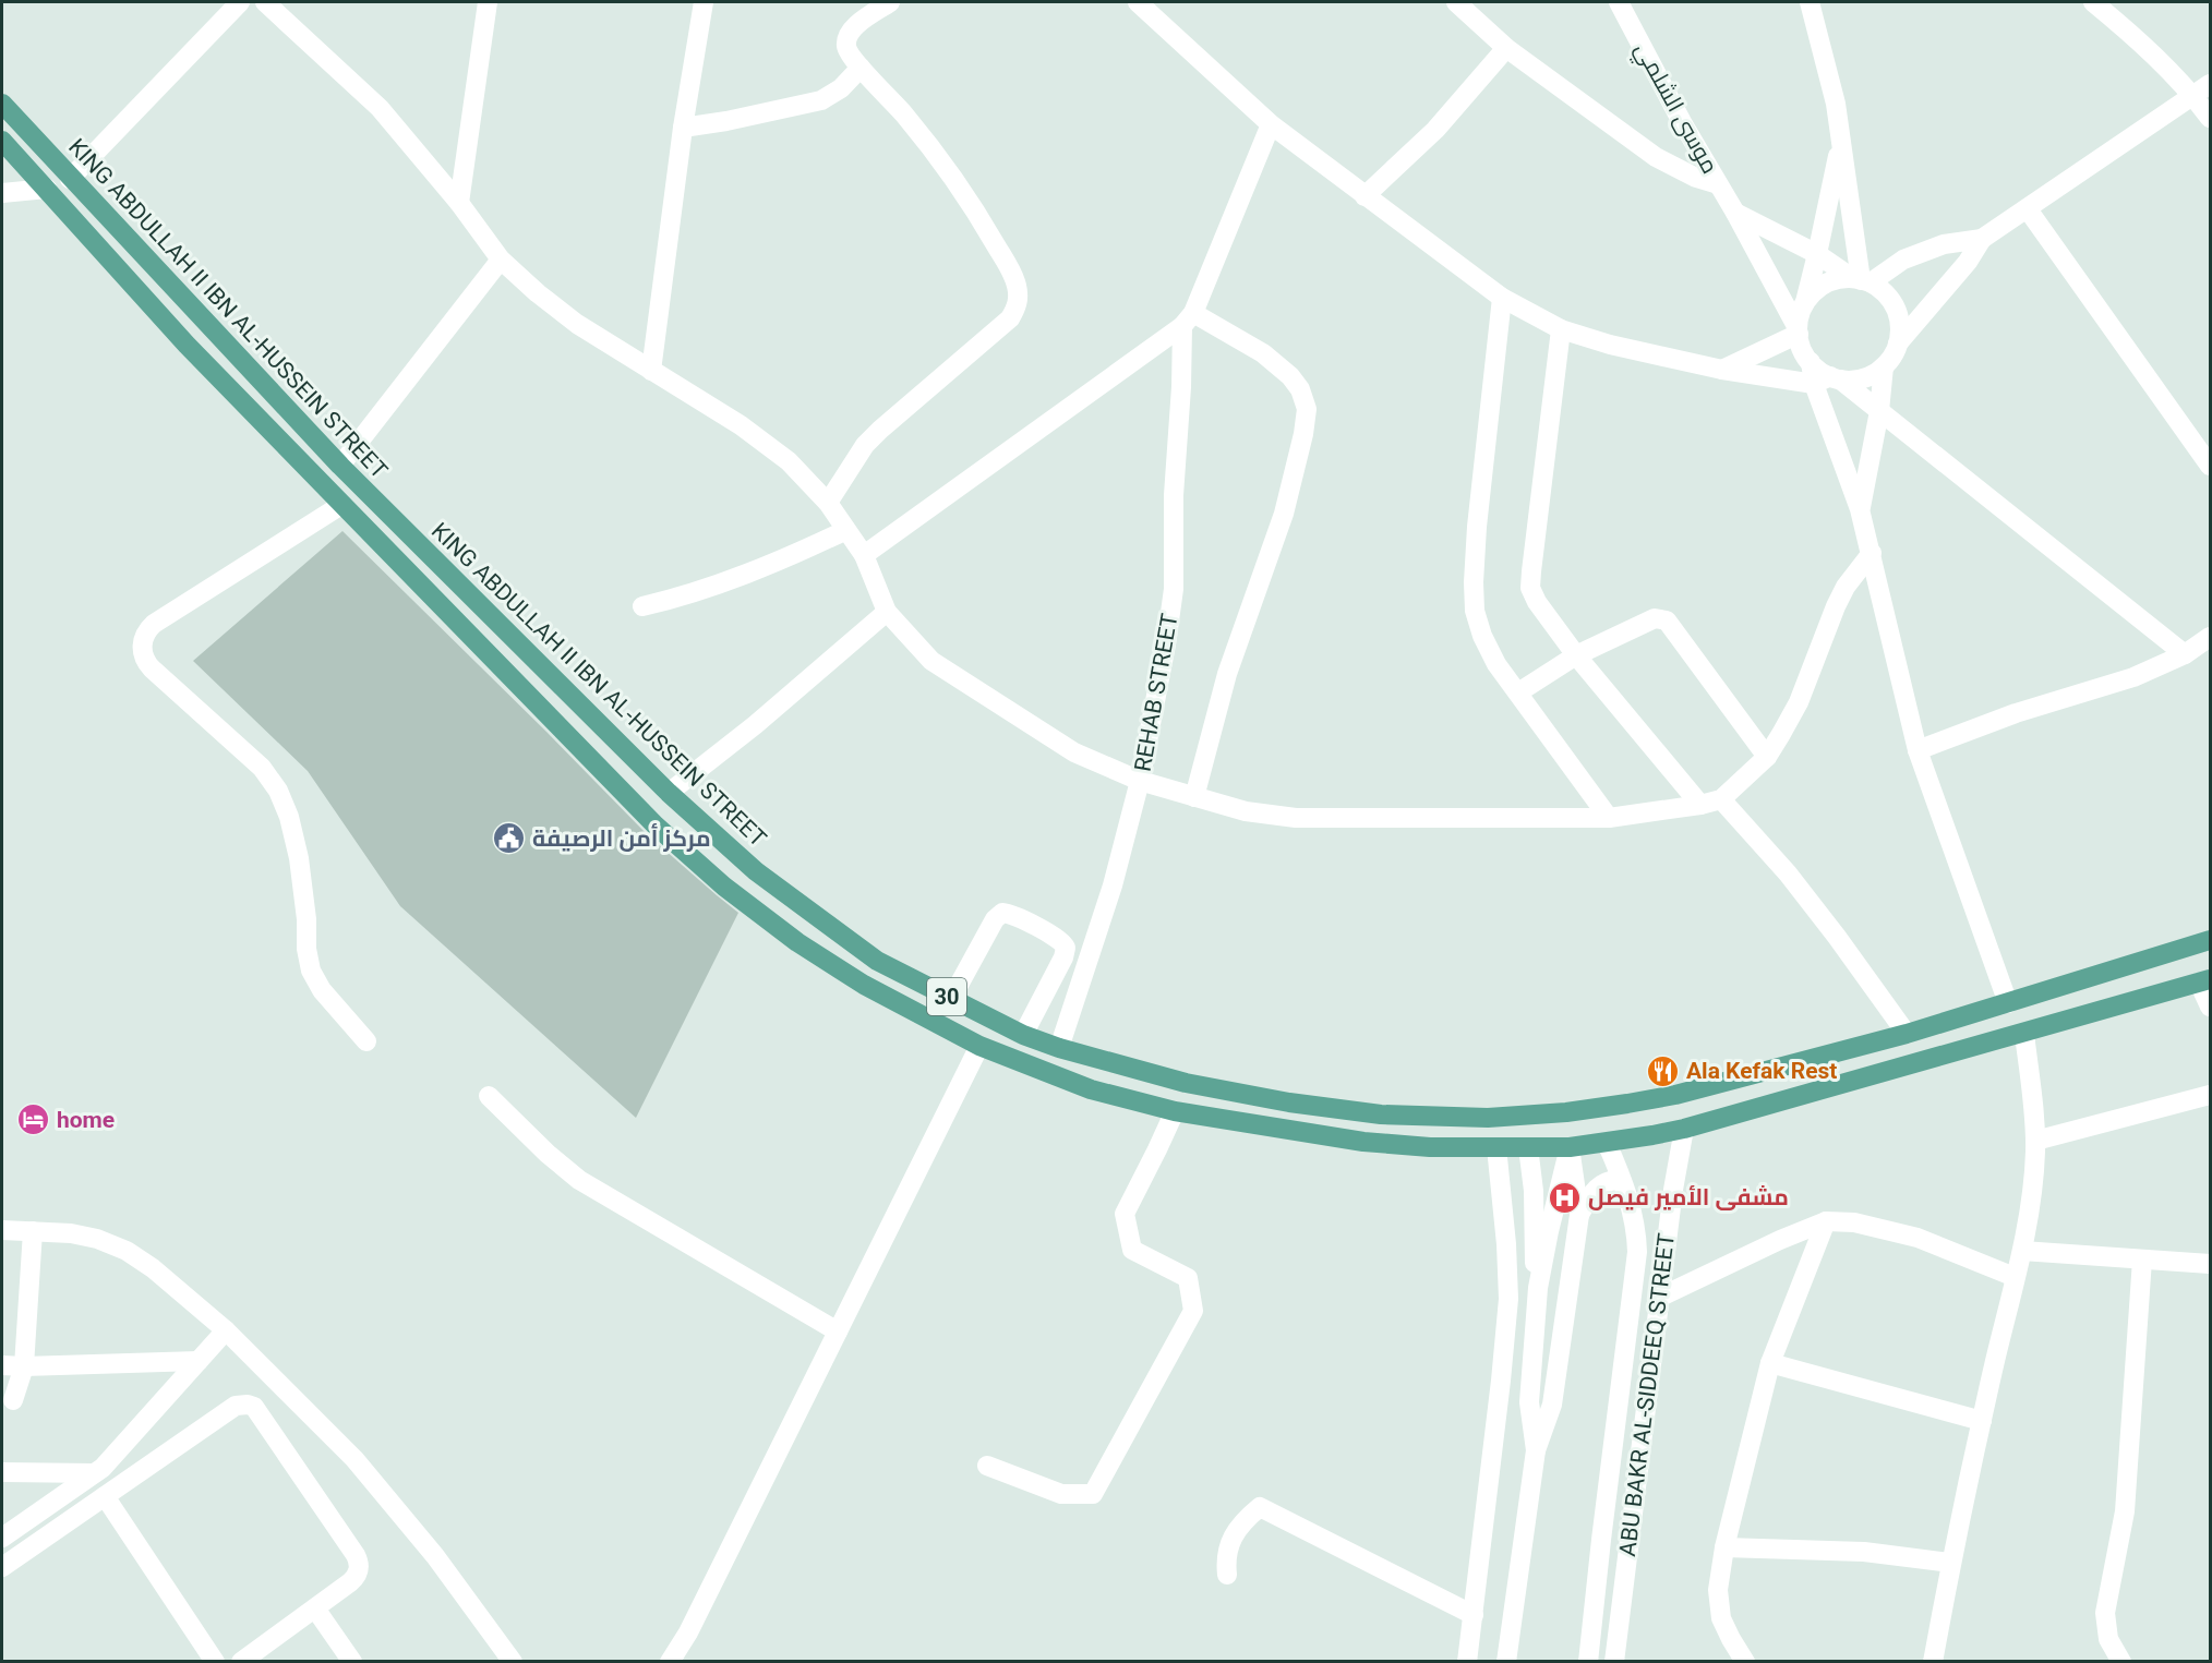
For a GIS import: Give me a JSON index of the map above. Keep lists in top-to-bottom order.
{
  "streets": {
    "main road": ["KING ABDULLAH II IBN AL-HUSSEIN STREET", "30"],
    "street": ["موسى الشلمي", "REHAB STREET", "ABU BAKR AL-SIDDEEQ STREET"]
  },
  "crossings": [
    ["KING ABDULLAH II IBN AL-HUSSEIN STREET", "REHAB STREET"],
    ["30", "ABU BAKR AL-SIDDEEQ STREET"]
  ],
  "places": {
    "public building": ["مركز أمن الرصيفة"],
    "restaurant": ["Ala Kefak Rest"],
    "hotel": ["home"],
    "hospital": ["مشفى الأمير فيصل"]
  }
}
